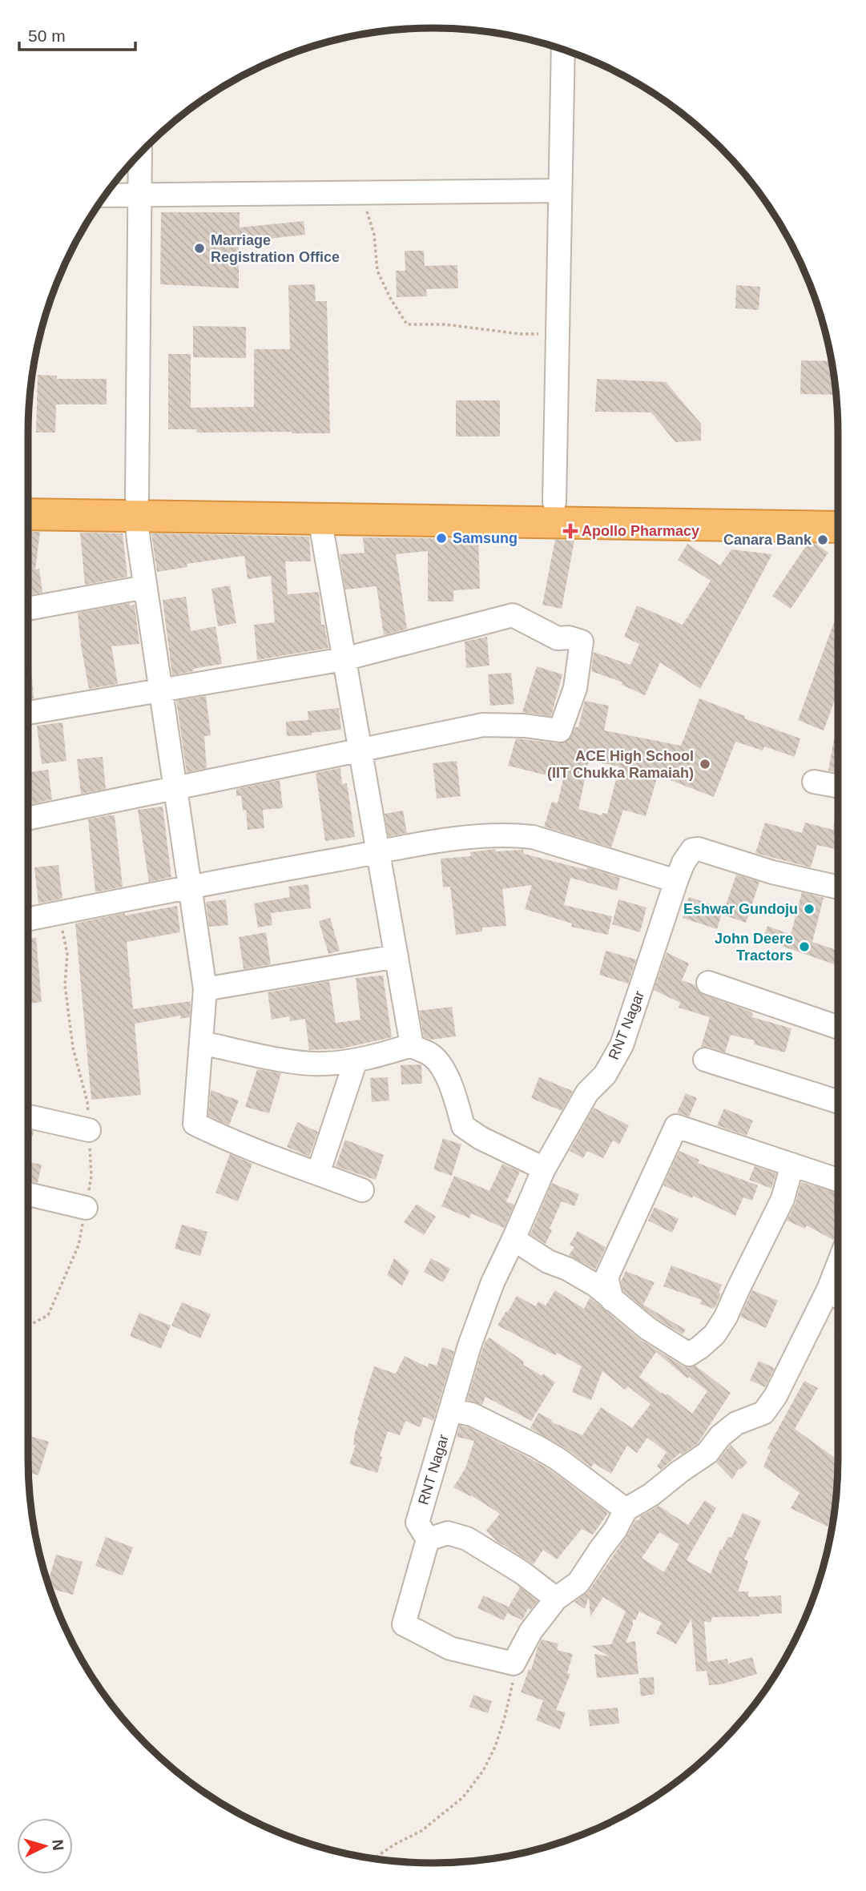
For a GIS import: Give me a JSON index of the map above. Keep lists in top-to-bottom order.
{
  "streets": {
    "street": ["RNT Nagar"]
  },
  "places": {
    "other": [
      "Marriage Registration Office",
      "Samsung",
      "Canara Bank",
      "ACE High School (IIT Chukka Ramaiah)",
      "Eshwar Gundoju",
      "John Deere Tractors"
    ],
    "health": ["Apollo Pharmacy"]
  },
  "scale_bar": "50 m",
  "north": "right"
}
